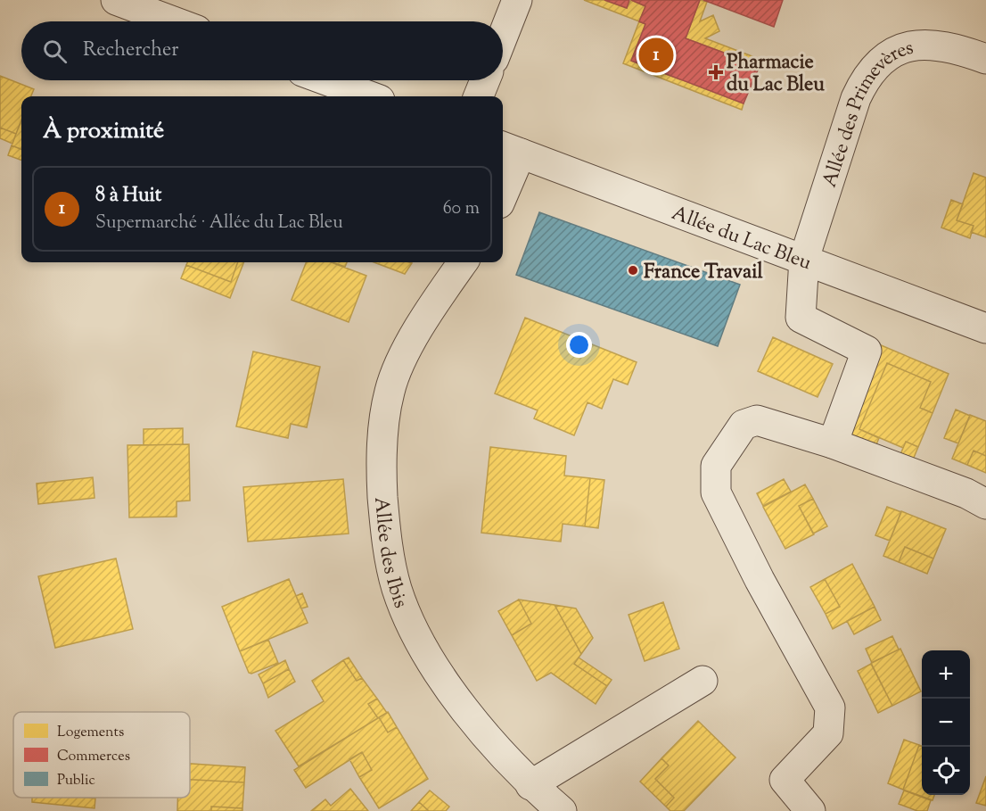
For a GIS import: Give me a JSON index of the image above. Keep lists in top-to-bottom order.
{
  "streets": {
    "street": ["Allée des Primevères", "Allée du Lac Bleu", "Allée des Ibis"]
  },
  "crossings": [
    ["Allée des Primevères", "Allée du Lac Bleu"]
  ],
  "places": {
    "health": ["Pharmacie du Lac Bleu"],
    "other": ["France Travail"]
  },
  "legend": ["Logements", "Commerces", "Public"],
  "page": {
    "search": "Rechercher",
    "pins": "1",
    "heading": "À proximité",
    "list": [
      {
        "mark": "1",
        "name": "8 à Huit",
        "note": "Supermarché · Allée du Lac Bleu",
        "value": "60 m"
      }
    ],
    "map_buttons": ["+", "−"]
  }
}
